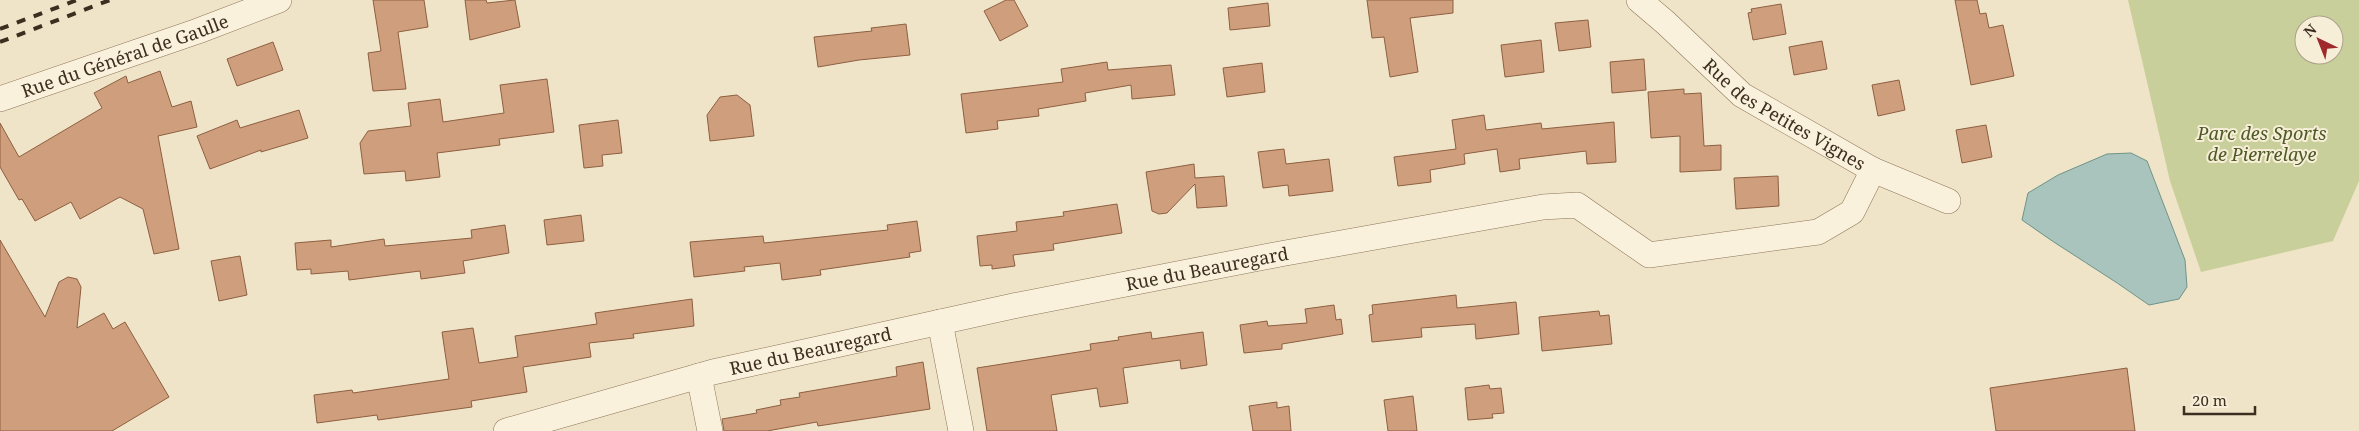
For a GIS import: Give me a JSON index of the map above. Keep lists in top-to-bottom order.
{
  "streets": {
    "street": ["Rue du Général de Gaulle", "Rue des Petites Vignes", "Rue du Beauregard"]
  },
  "crossings": [
    ["Rue des Petites Vignes", "Rue du Beauregard"]
  ],
  "parks": ["Parc des Sports de Pierrelaye"],
  "scale_bar": "20 m",
  "north": "top left"
}
